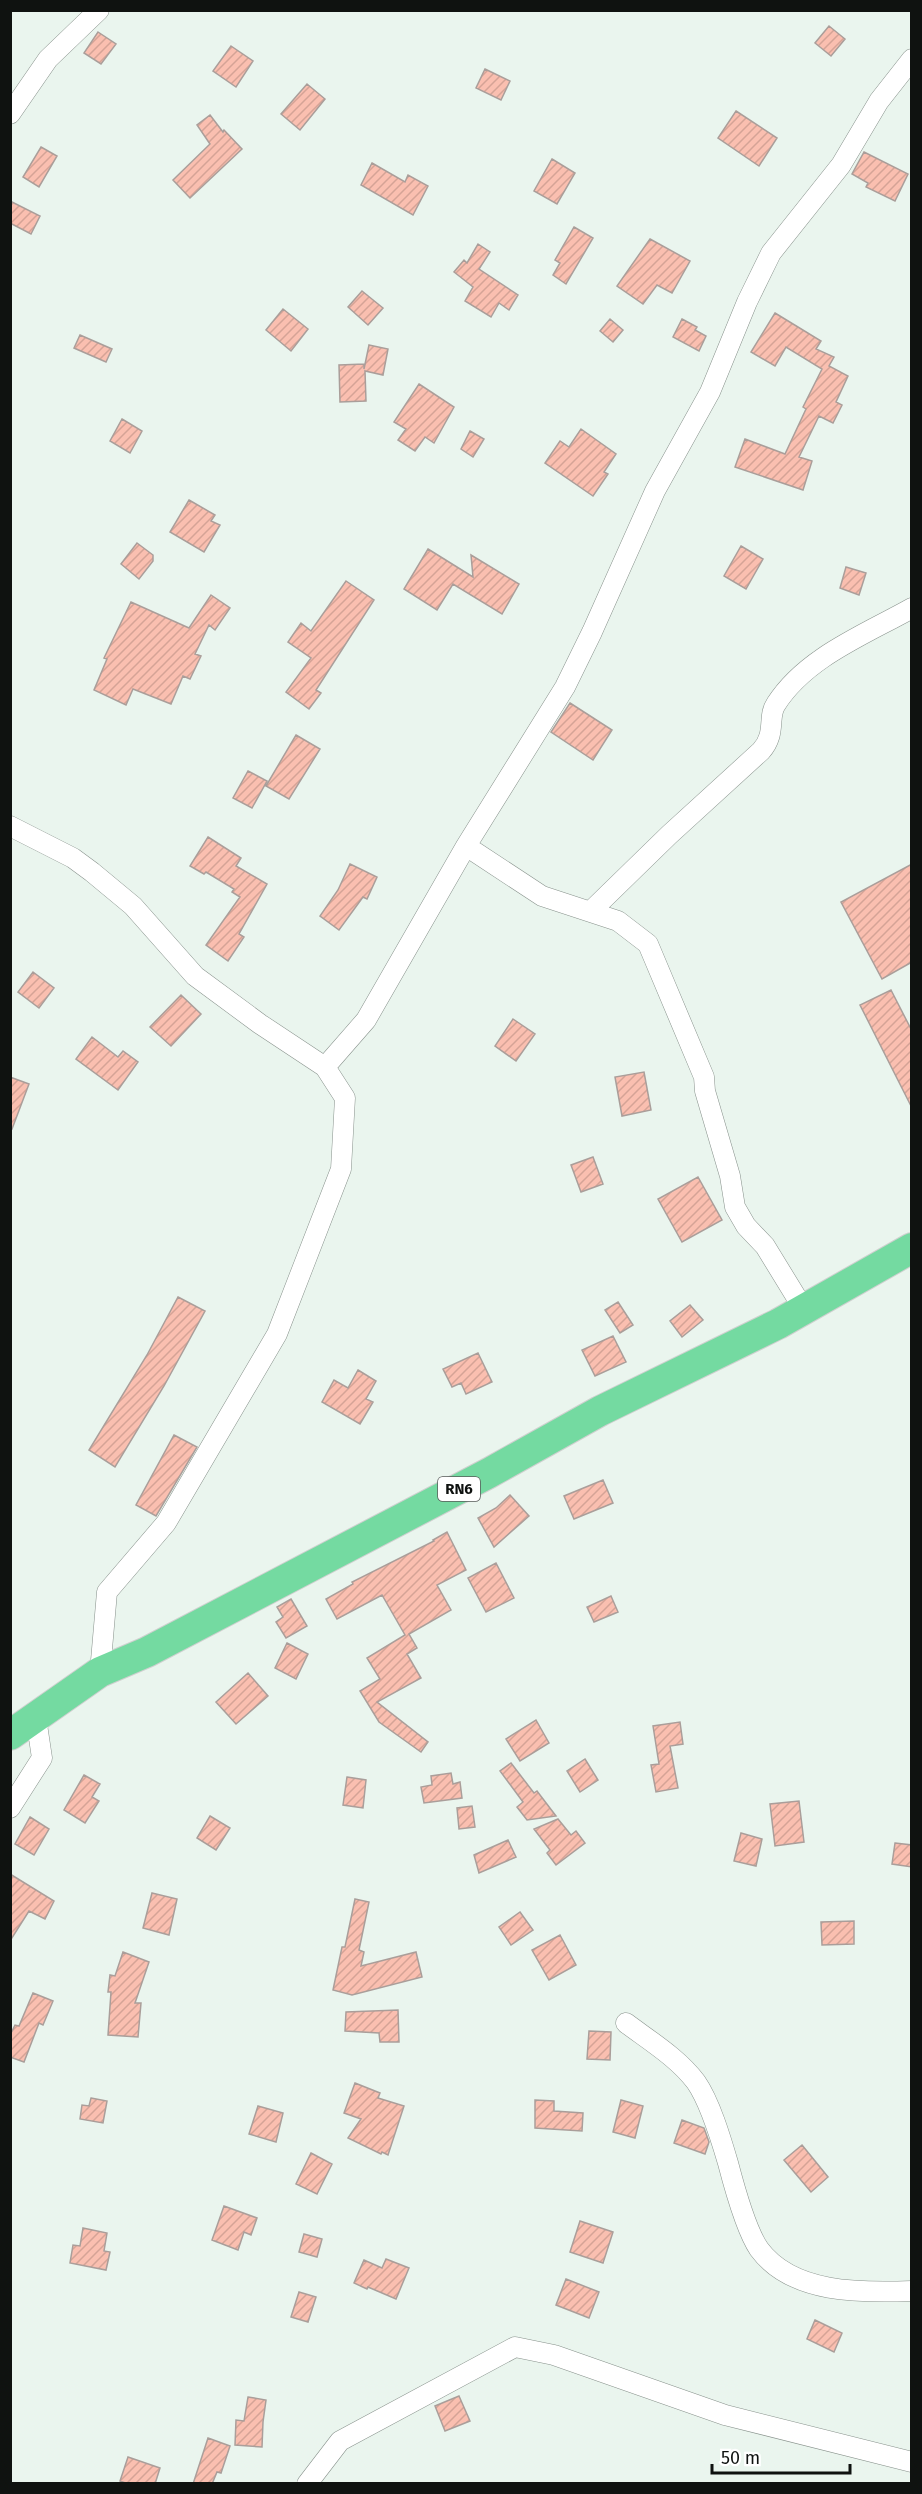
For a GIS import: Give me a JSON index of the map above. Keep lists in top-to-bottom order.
{
  "streets": {
    "highway": ["RN6"]
  },
  "scale_bar": "50 m"
}
